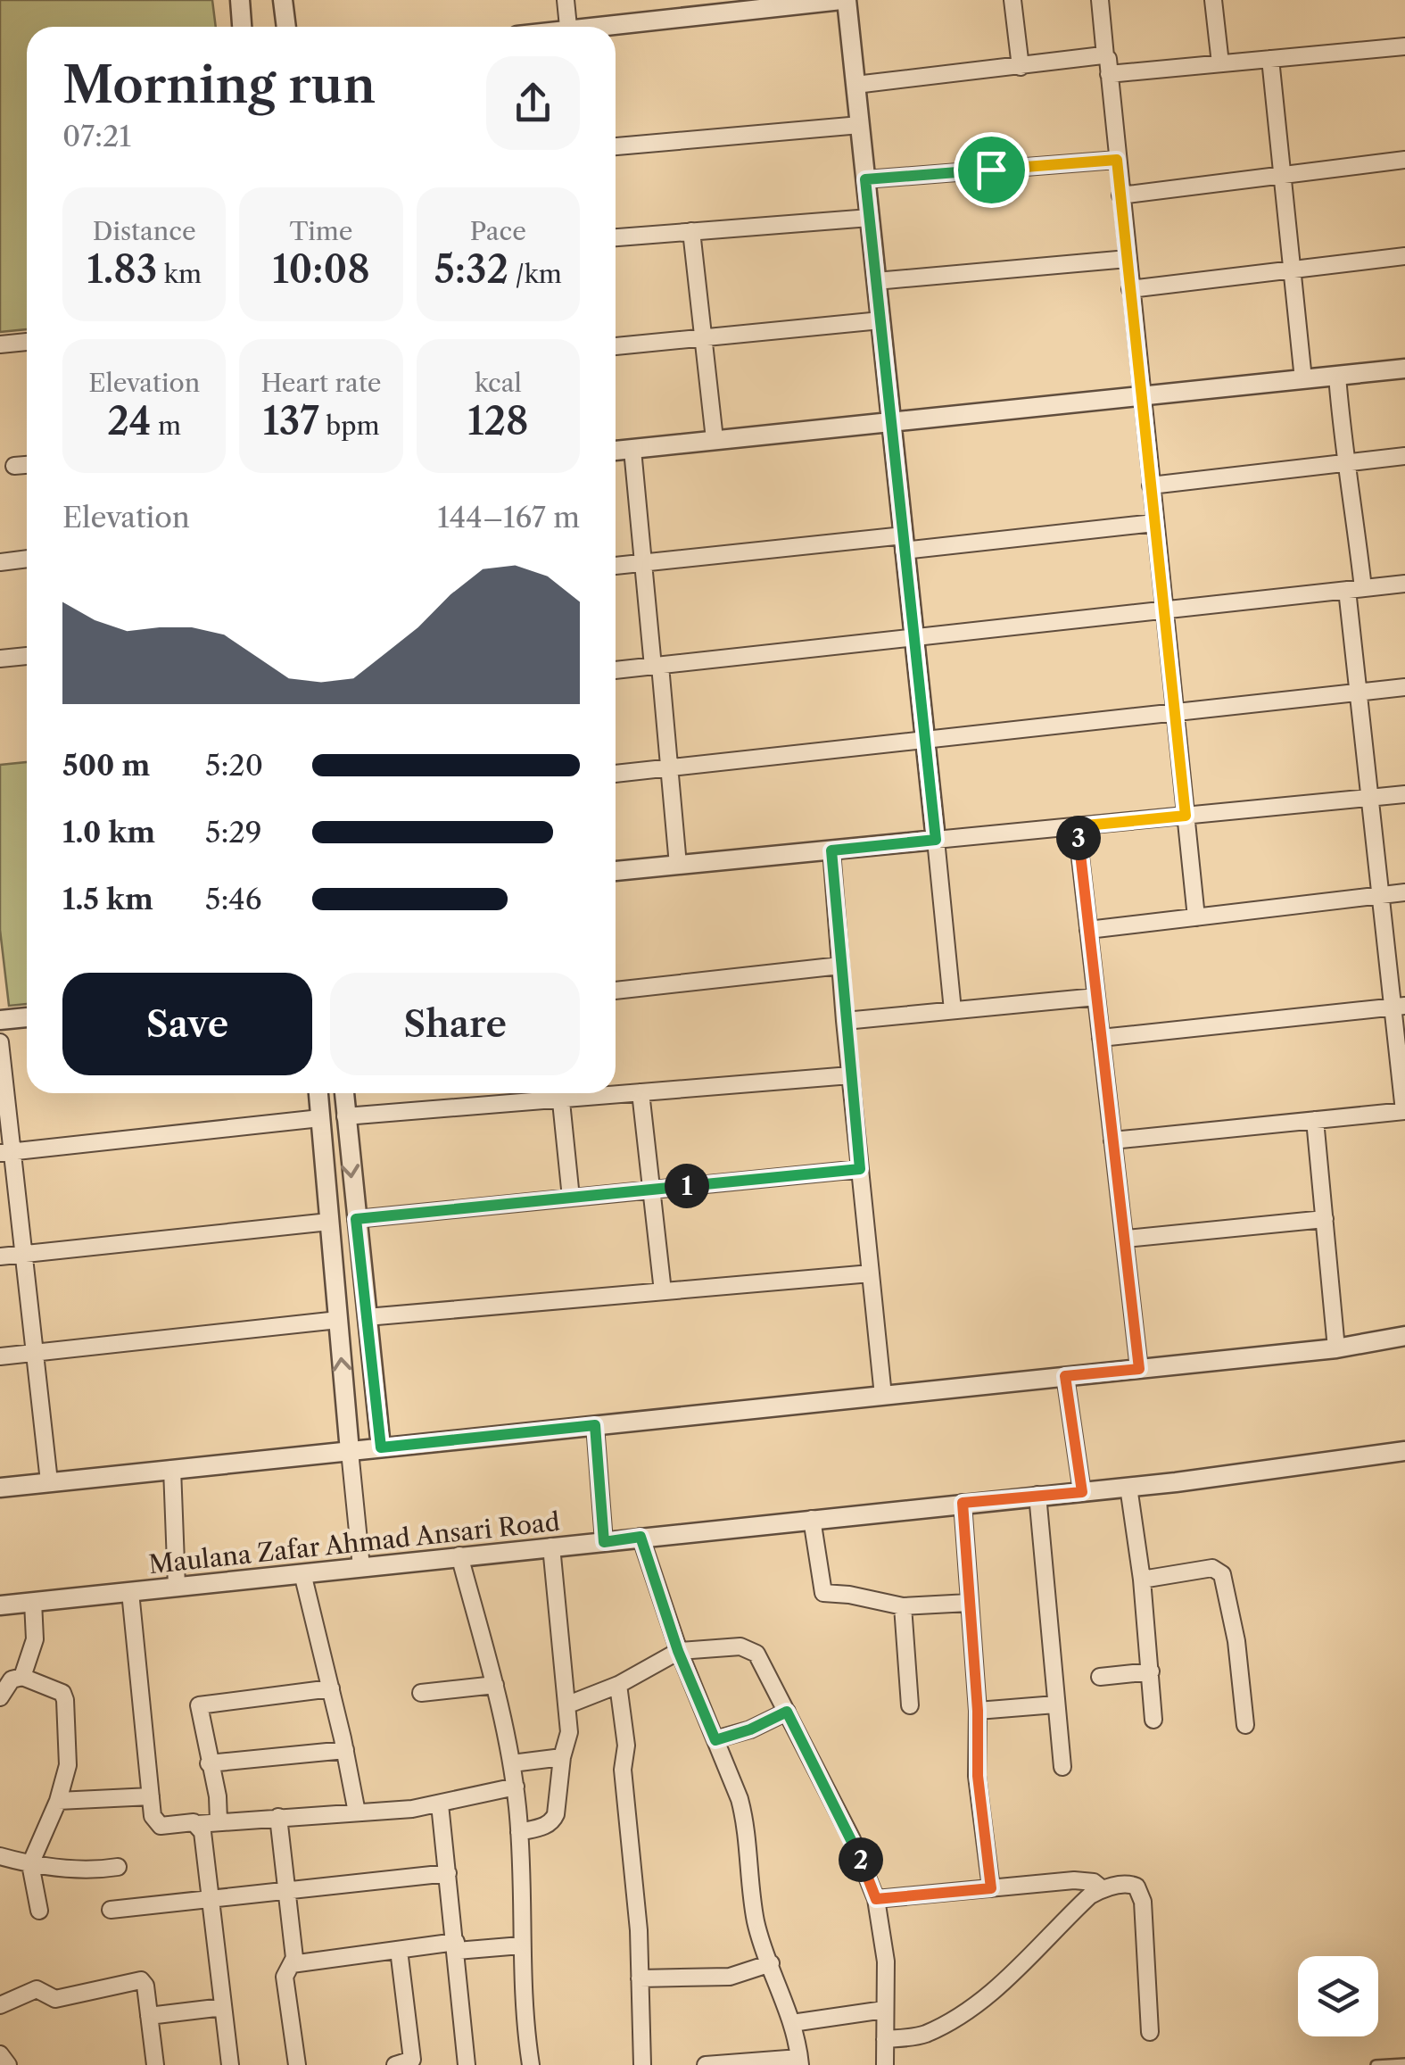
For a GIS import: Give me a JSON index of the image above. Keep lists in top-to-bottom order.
{
  "streets": {
    "street": ["Maulana Zafar Ahmad Ansari Road"]
  },
  "page": {
    "heading": ["Morning run", "07:21"],
    "stats": [
      ["Distance", "1.83 km"],
      ["Time", "10:08"],
      ["Pace", "5:32 /km"],
      ["Elevation", "24 m"],
      ["Heart rate", "137 bpm"],
      ["kcal", "128"]
    ],
    "chart": ["Elevation", "144–167 m"],
    "list": [
      {
        "name": "500 m",
        "note": "5:20"
      },
      {
        "name": "1.0 km",
        "note": "5:29"
      },
      {
        "name": "1.5 km",
        "note": "5:46"
      }
    ],
    "pins": ["3", "1", "2"],
    "buttons": ["Save", "Share"]
  }
}
